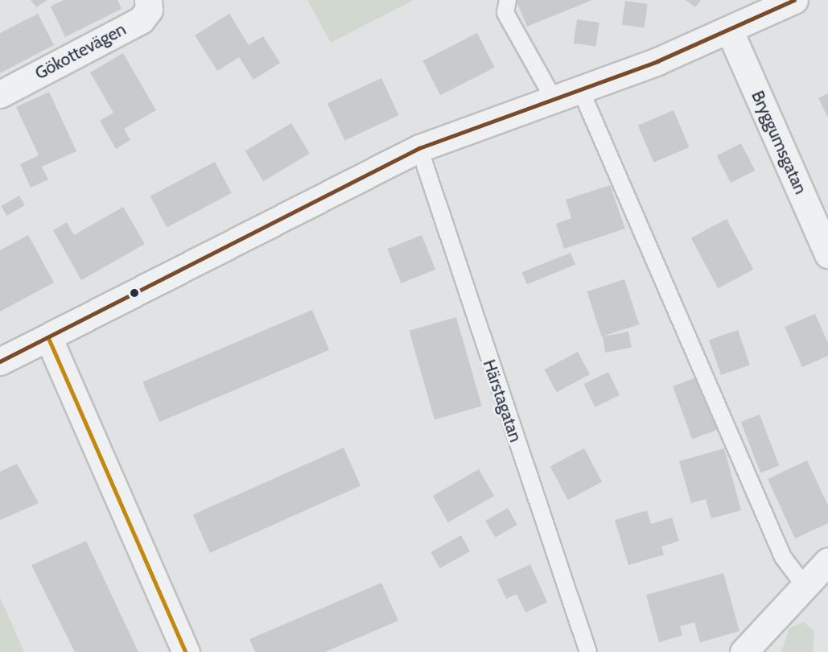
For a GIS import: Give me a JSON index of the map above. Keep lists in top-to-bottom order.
{
  "streets": {
    "street": ["Gökottevägen", "Bryggumsgatan"],
    "lane": ["Härstagatan"]
  }
}
